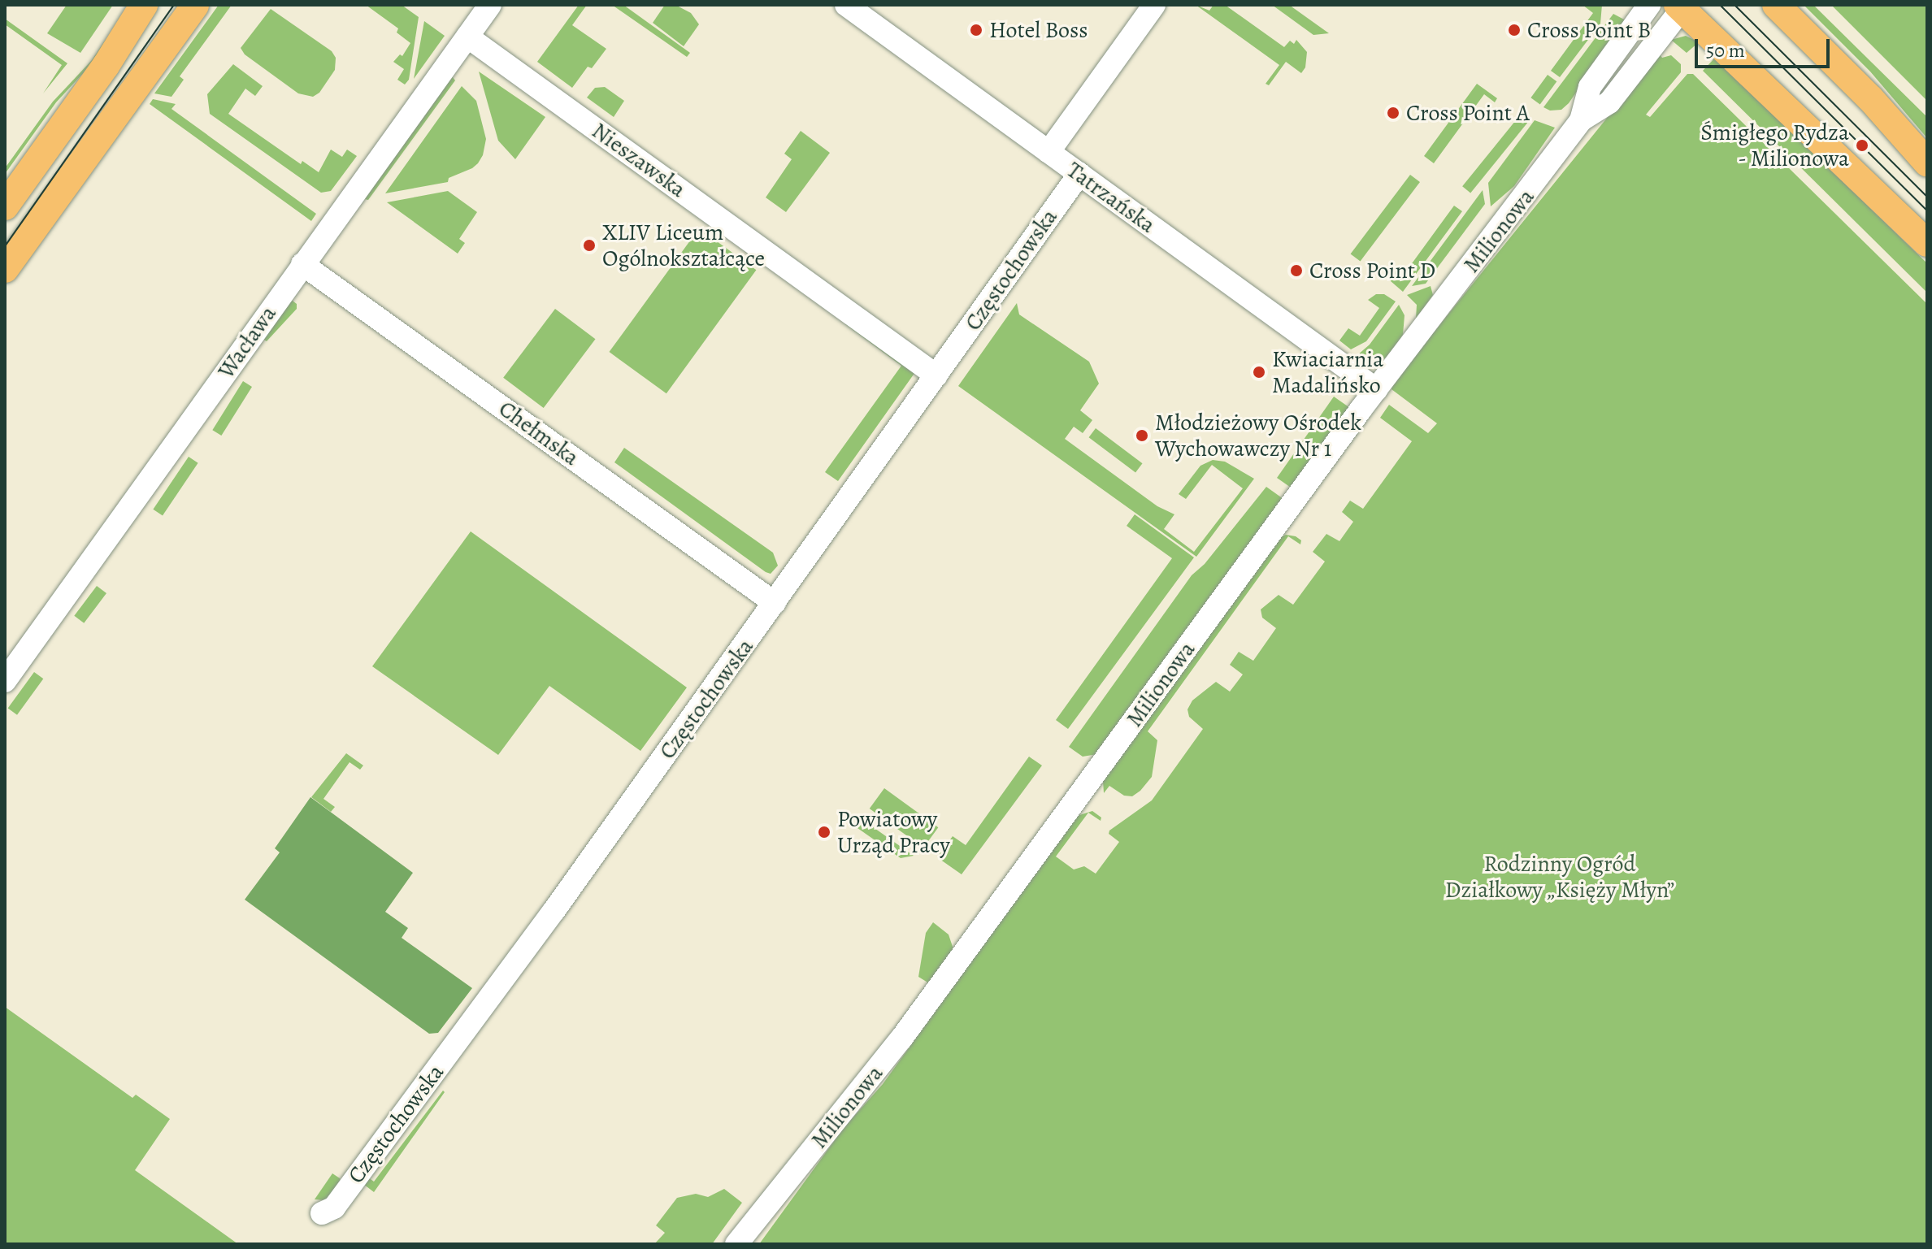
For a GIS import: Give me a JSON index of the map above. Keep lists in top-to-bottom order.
{
  "streets": {
    "street": [
      "Nieszawska",
      "Tatrzańska",
      "Milionowa",
      "Częstochowska",
      "Wacława",
      "Chełmska"
    ]
  },
  "crossings": [
    ["Nieszawska", "Częstochowska"],
    ["Nieszawska", "Wacława"],
    ["Tatrzańska", "Milionowa"],
    ["Tatrzańska", "Częstochowska"],
    ["Częstochowska", "Chełmska"],
    ["Wacława", "Chełmska"]
  ],
  "parks": ["Rodzinny Ogród Działkowy „Księży Młyn”"],
  "places": [
    "Hotel Boss",
    "Cross Point B",
    "Cross Point A",
    "Śmigłego Rydza - Milionowa",
    "XLIV Liceum Ogólnokształcące",
    "Cross Point D",
    "Kwiaciarnia Madalińsko",
    "Młodzieżowy Ośrodek Wychowawczy Nr 1",
    "Powiatowy Urząd Pracy"
  ],
  "scale_bar": "50 m"
}
